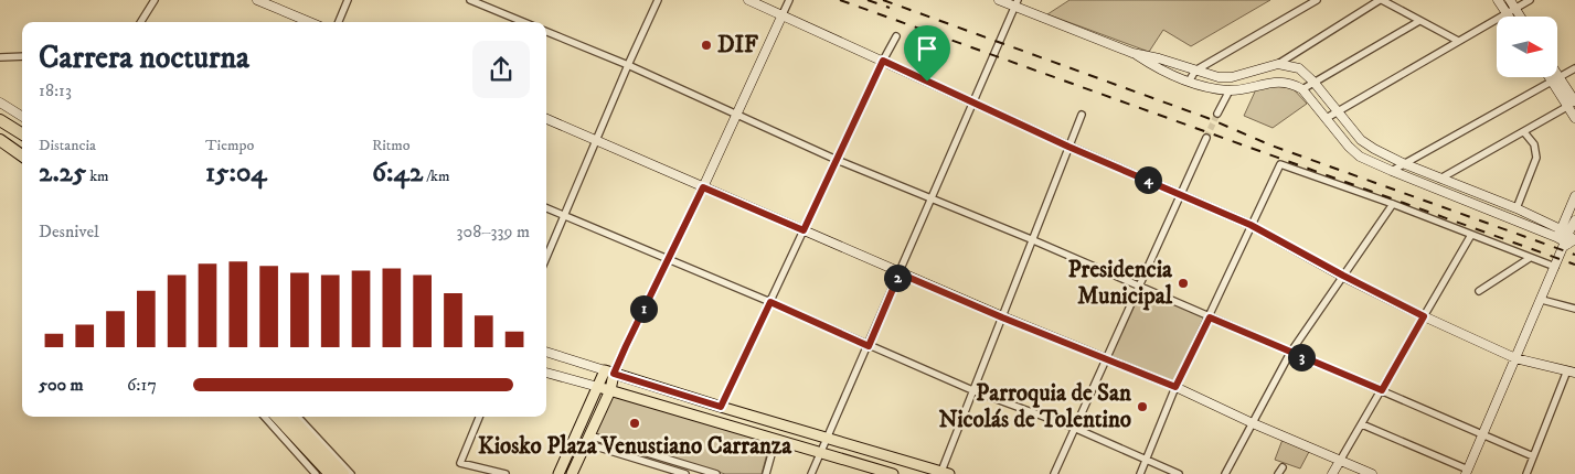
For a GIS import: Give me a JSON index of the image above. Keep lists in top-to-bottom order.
{
  "places": [
    "DIF",
    "Presidencia Municipal",
    "Parroquia de San Nicolás de Tolentino",
    "Kiosko Plaza Venustiano Carranza"
  ],
  "north": "right",
  "page": {
    "heading": ["Carrera nocturna", "18:13"],
    "stats": [
      ["Distancia", "2.25 km"],
      ["Tiempo", "15:04"],
      ["Ritmo", "6:42 /km"]
    ],
    "pins": [
      "4",
      "2",
      "1",
      "3"
    ],
    "chart": ["Desnivel", "308–339 m"],
    "list": [
      {
        "name": "500 m",
        "note": "6:17"
      }
    ]
  }
}
